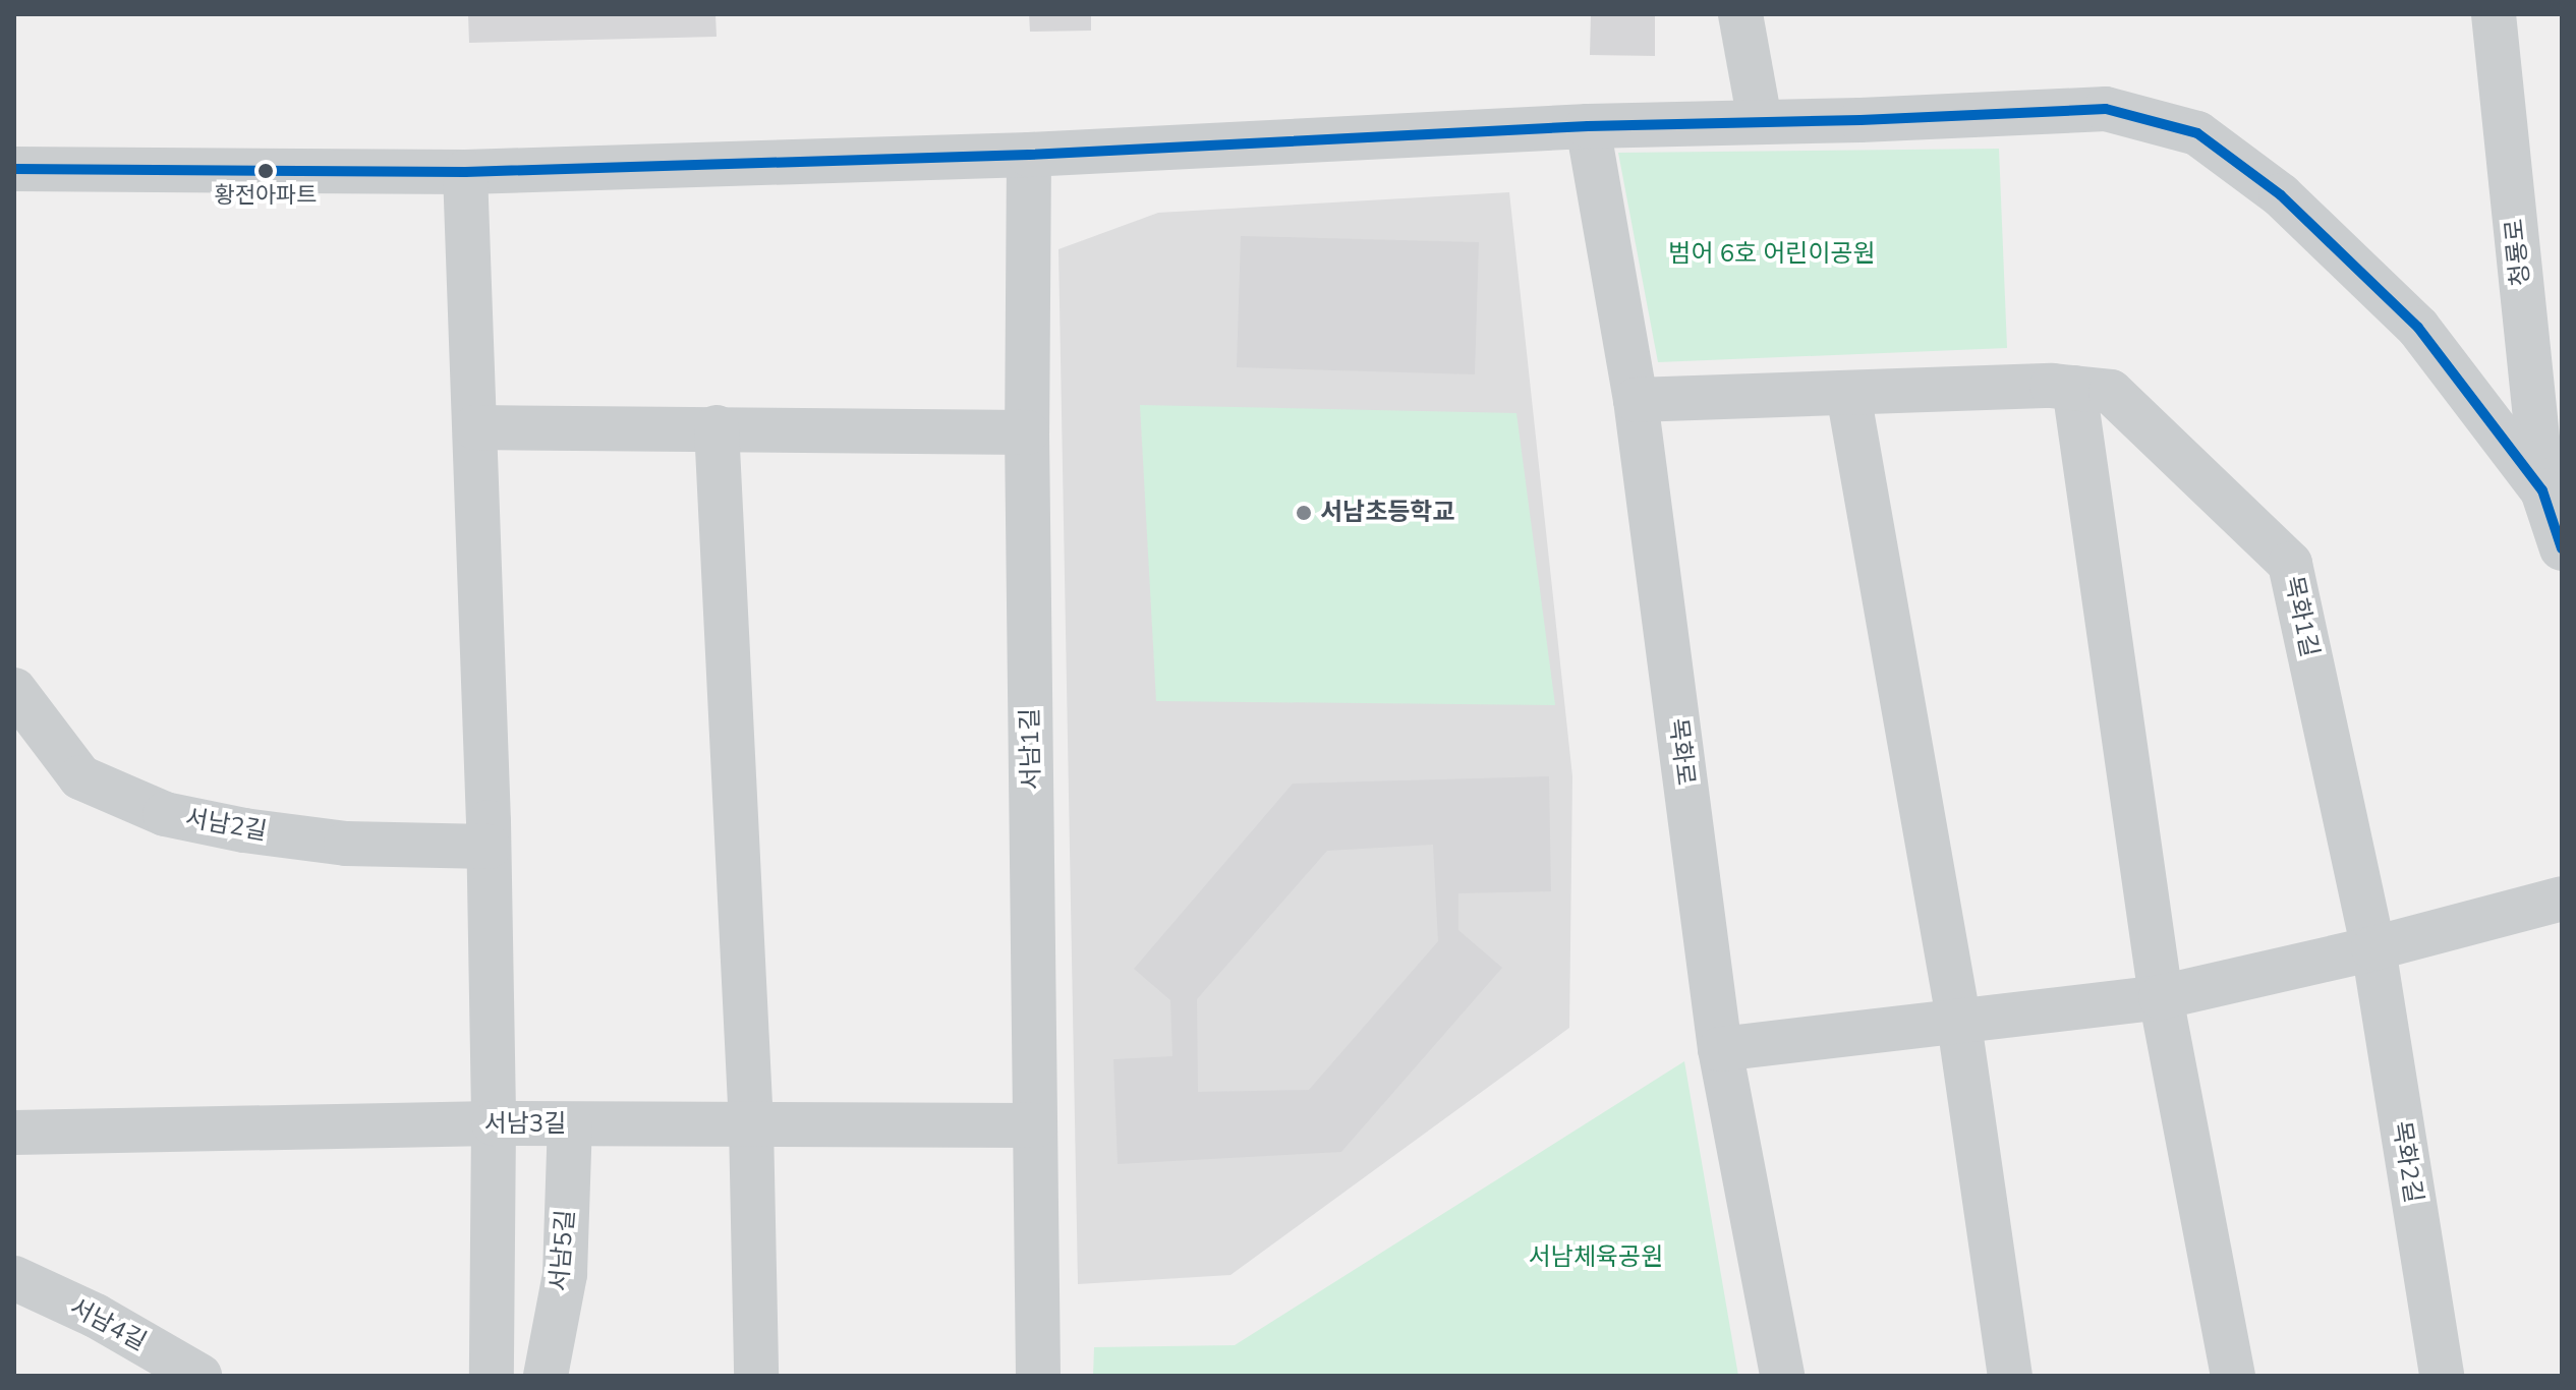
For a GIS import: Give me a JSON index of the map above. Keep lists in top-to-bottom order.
{
  "streets": {
    "street": [
      "청룡로",
      "목화1길",
      "서남1길",
      "목화로",
      "서남2길",
      "서남3길",
      "목화2길",
      "서남5길",
      "서남4길"
    ]
  },
  "crossings": [
    ["목화1길", "목화로"],
    ["목화1길", "목화2길"],
    ["서남1길", "서남3길"],
    ["서남3길", "서남5길"]
  ],
  "parks": ["범어 6호 어린이공원", "서남체육공원"],
  "places": ["황전아파트", "서남초등학교"]
}
